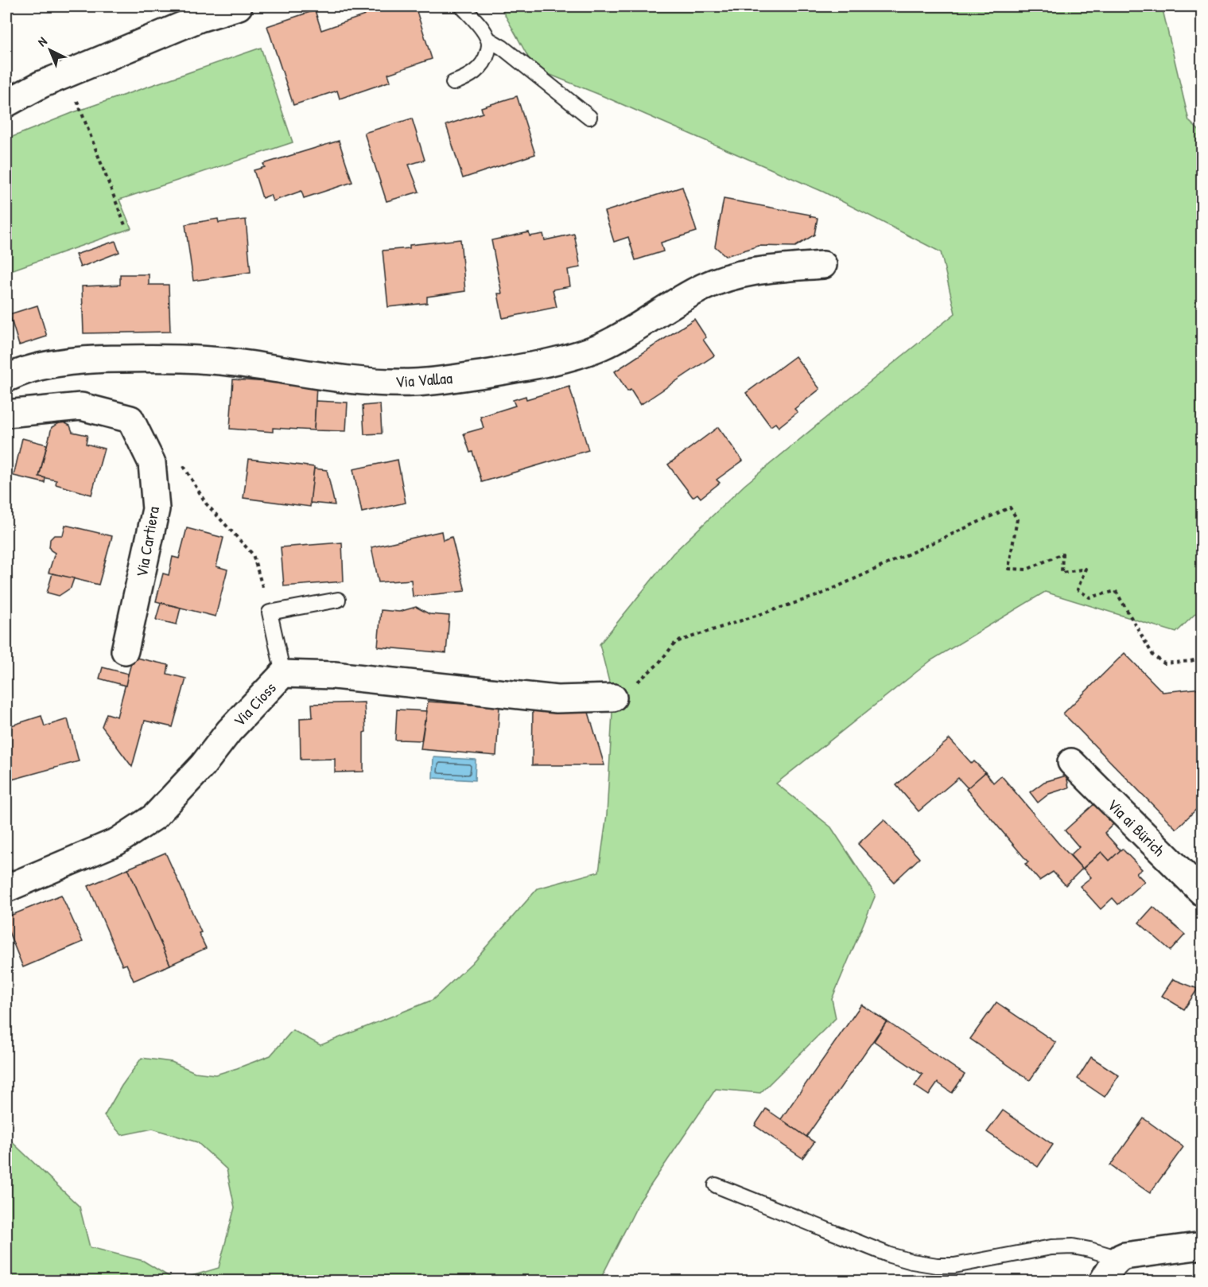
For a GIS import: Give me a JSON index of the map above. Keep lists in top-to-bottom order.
{
  "streets": {
    "street": [
      "Via Vallaa",
      "Via Cartiera",
      "Via Cioss",
      "Via ai Bürich"
    ]
  },
  "north": "top left"
}
